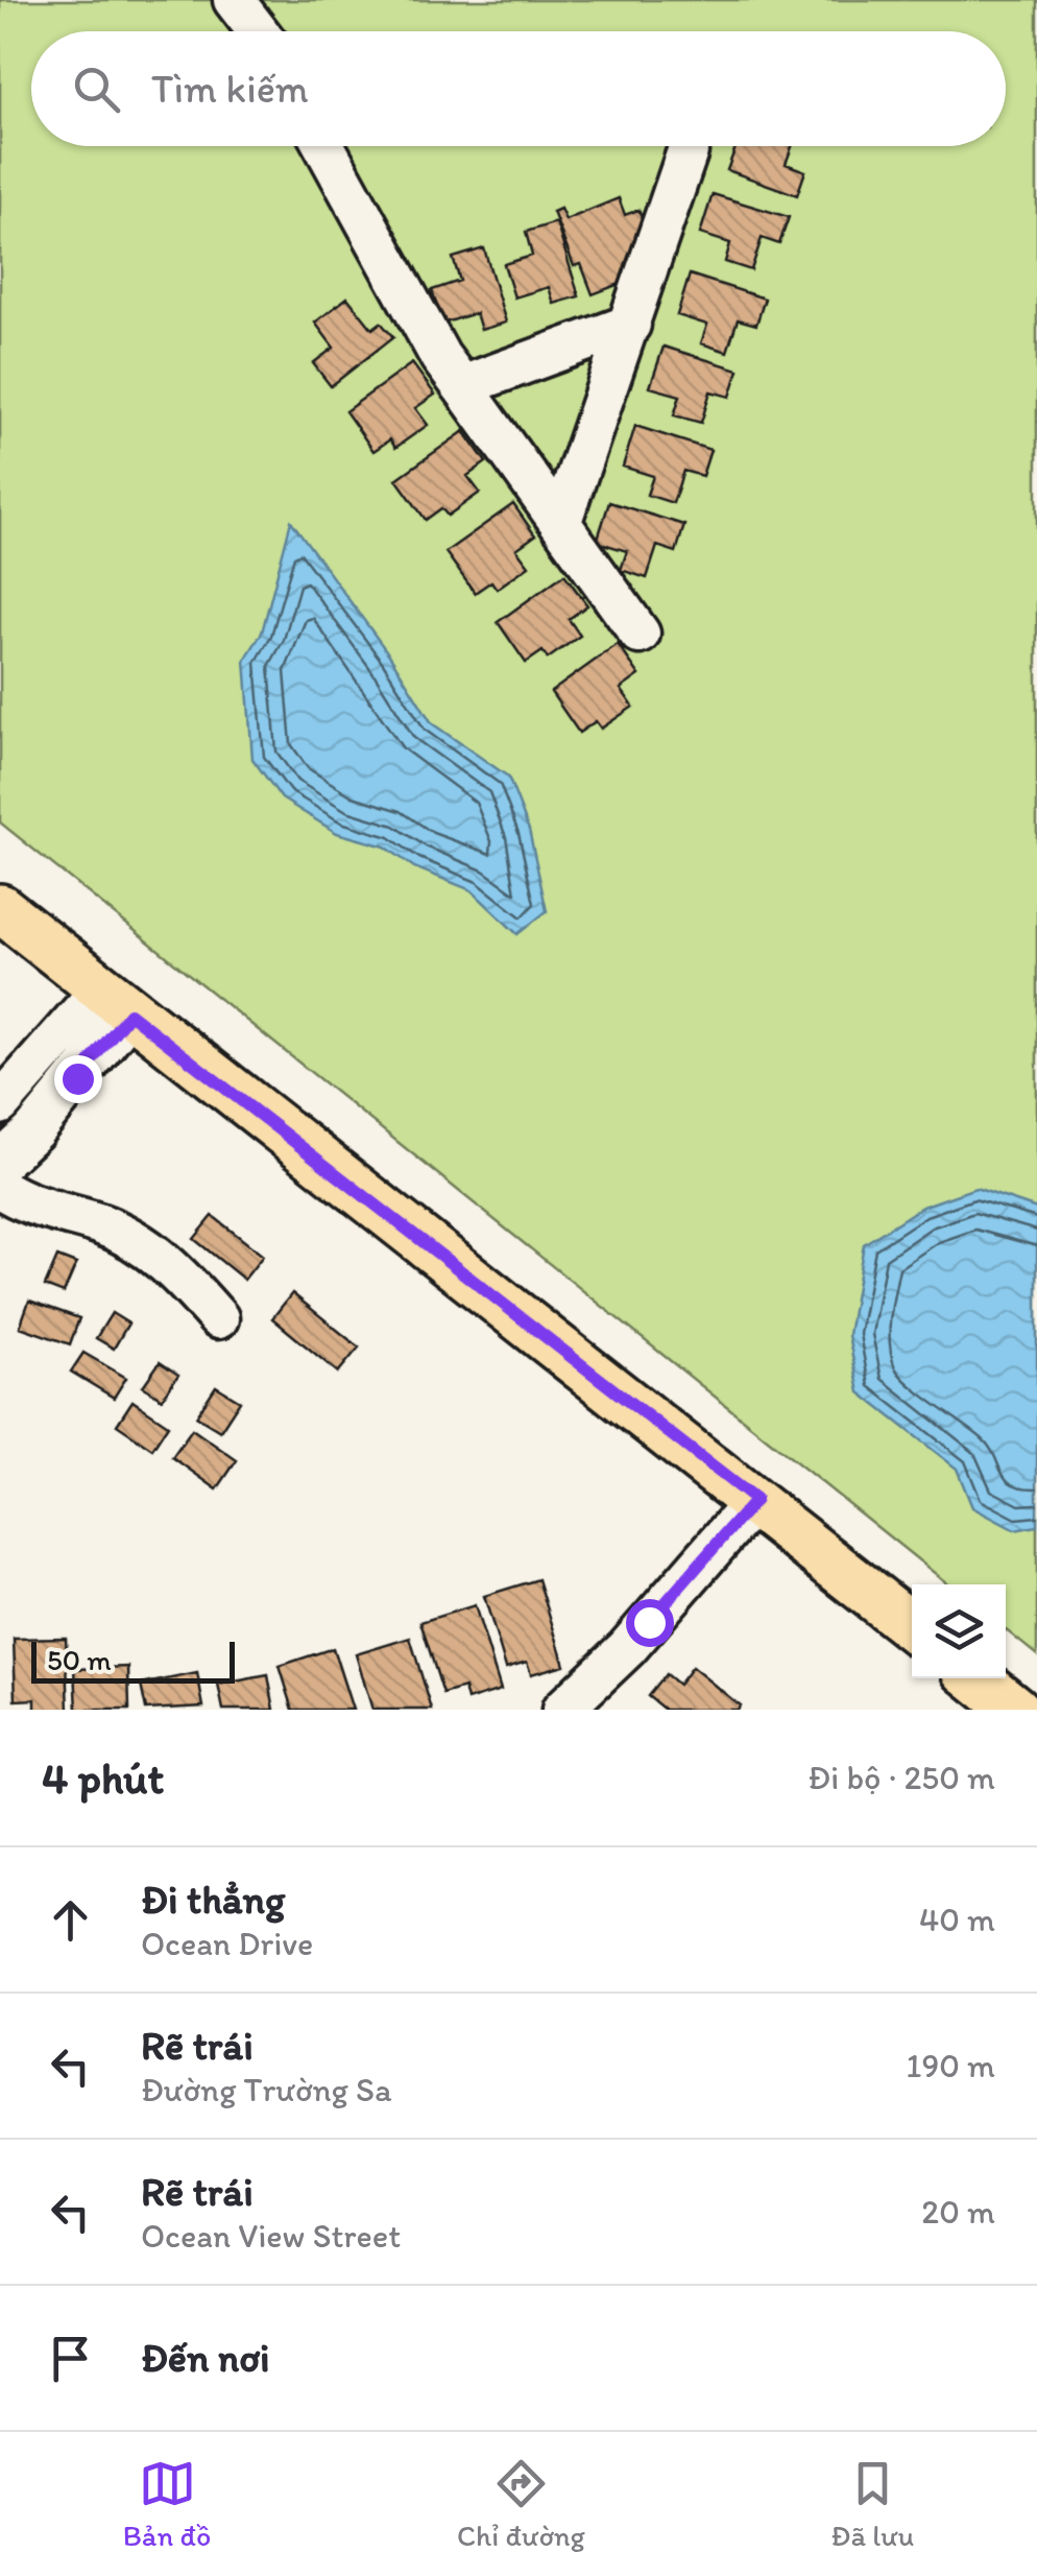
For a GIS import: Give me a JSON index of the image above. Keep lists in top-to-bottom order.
{
  "scale_bar": "50 m",
  "page": {
    "search": "Tìm kiếm",
    "scale": "50 m",
    "heading": ["4 phút", "Đi bộ · 250 m"],
    "list": [
      ["Đi thẳng", "Ocean Drive", "40 m"],
      ["Rẽ trái", "Đường Trường Sa", "190 m"],
      ["Rẽ trái", "Ocean View Street", "20 m"],
      "Đến nơi"
    ],
    "nav": ["Bản đồ", "Chỉ đường", "Đã lưu"]
  }
}
